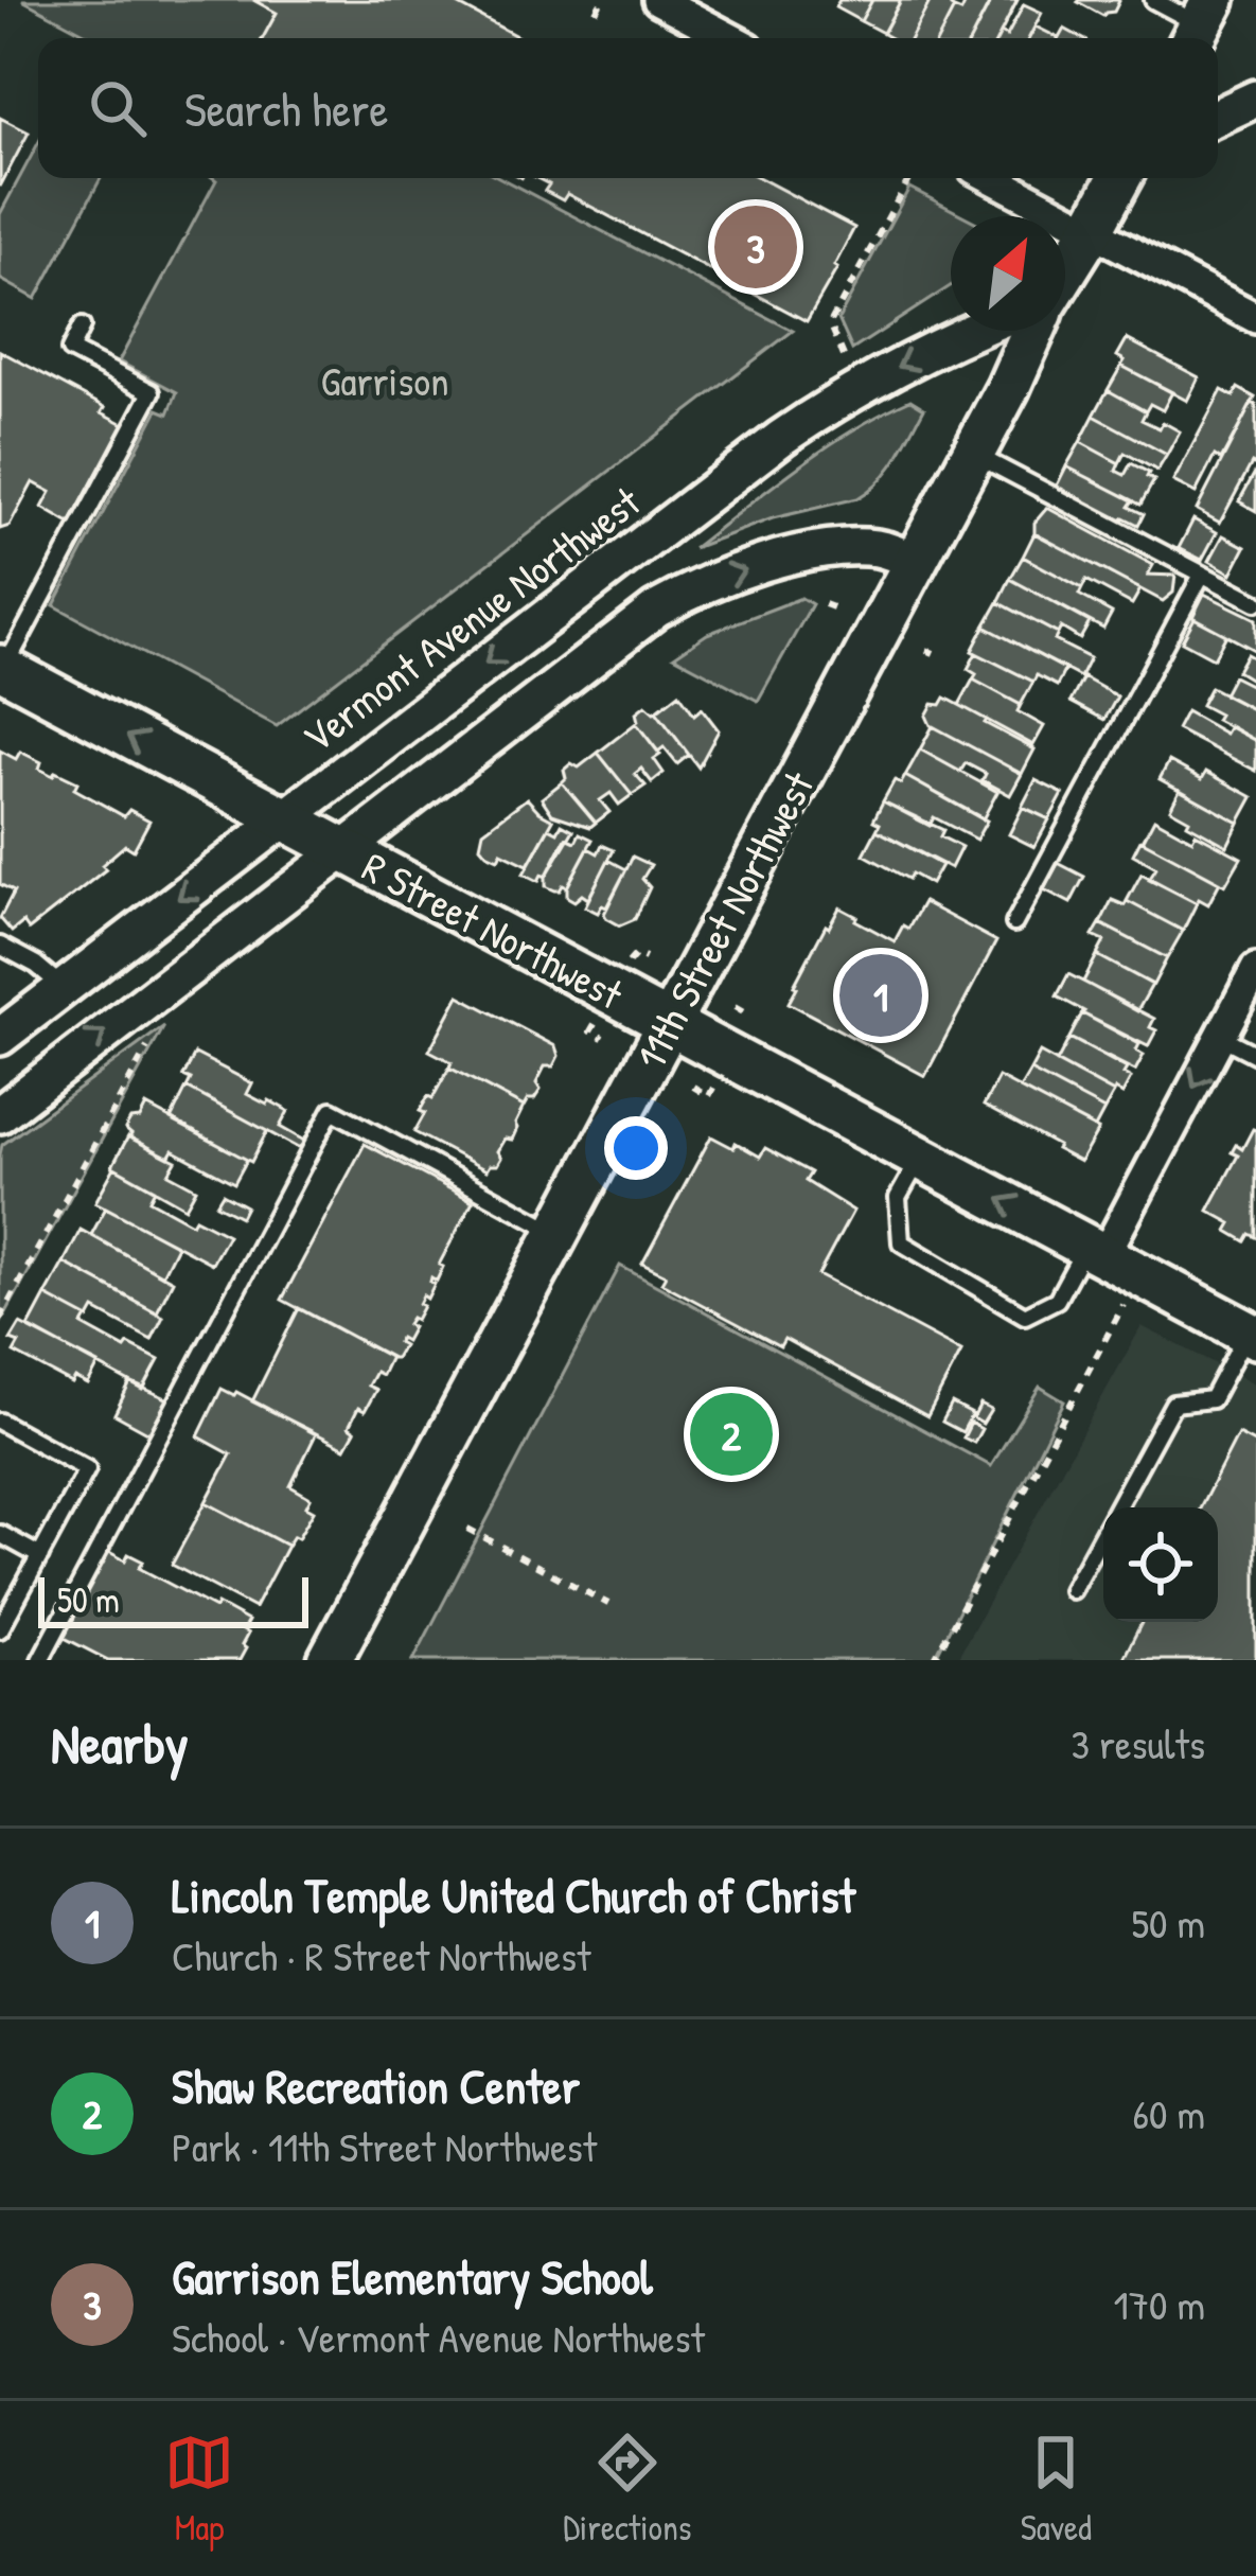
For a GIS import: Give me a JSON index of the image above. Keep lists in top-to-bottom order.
{
  "streets": {
    "main road": ["11th Street Northwest", "R Street Northwest"],
    "street": ["Vermont Avenue Northwest"]
  },
  "crossings": [
    ["Vermont Avenue Northwest", "R Street Northwest"],
    ["11th Street Northwest", "R Street Northwest"]
  ],
  "one_way": ["R Street Northwest"],
  "parks": ["Garrison"],
  "scale_bar": "50 m",
  "north": "top right",
  "page": {
    "search": "Search here",
    "pins": ["3", "1", "2"],
    "scale": "50 m",
    "heading": ["Nearby", "3 results"],
    "list": [
      {
        "mark": "1",
        "name": "Lincoln Temple United Church of Christ",
        "note": "Church · R Street Northwest",
        "value": "50 m"
      },
      {
        "mark": "2",
        "name": "Shaw Recreation Center",
        "note": "Park · 11th Street Northwest",
        "value": "60 m"
      },
      {
        "mark": "3",
        "name": "Garrison Elementary School",
        "note": "School · Vermont Avenue Northwest",
        "value": "170 m"
      }
    ],
    "nav": ["Map", "Directions", "Saved"]
  }
}
